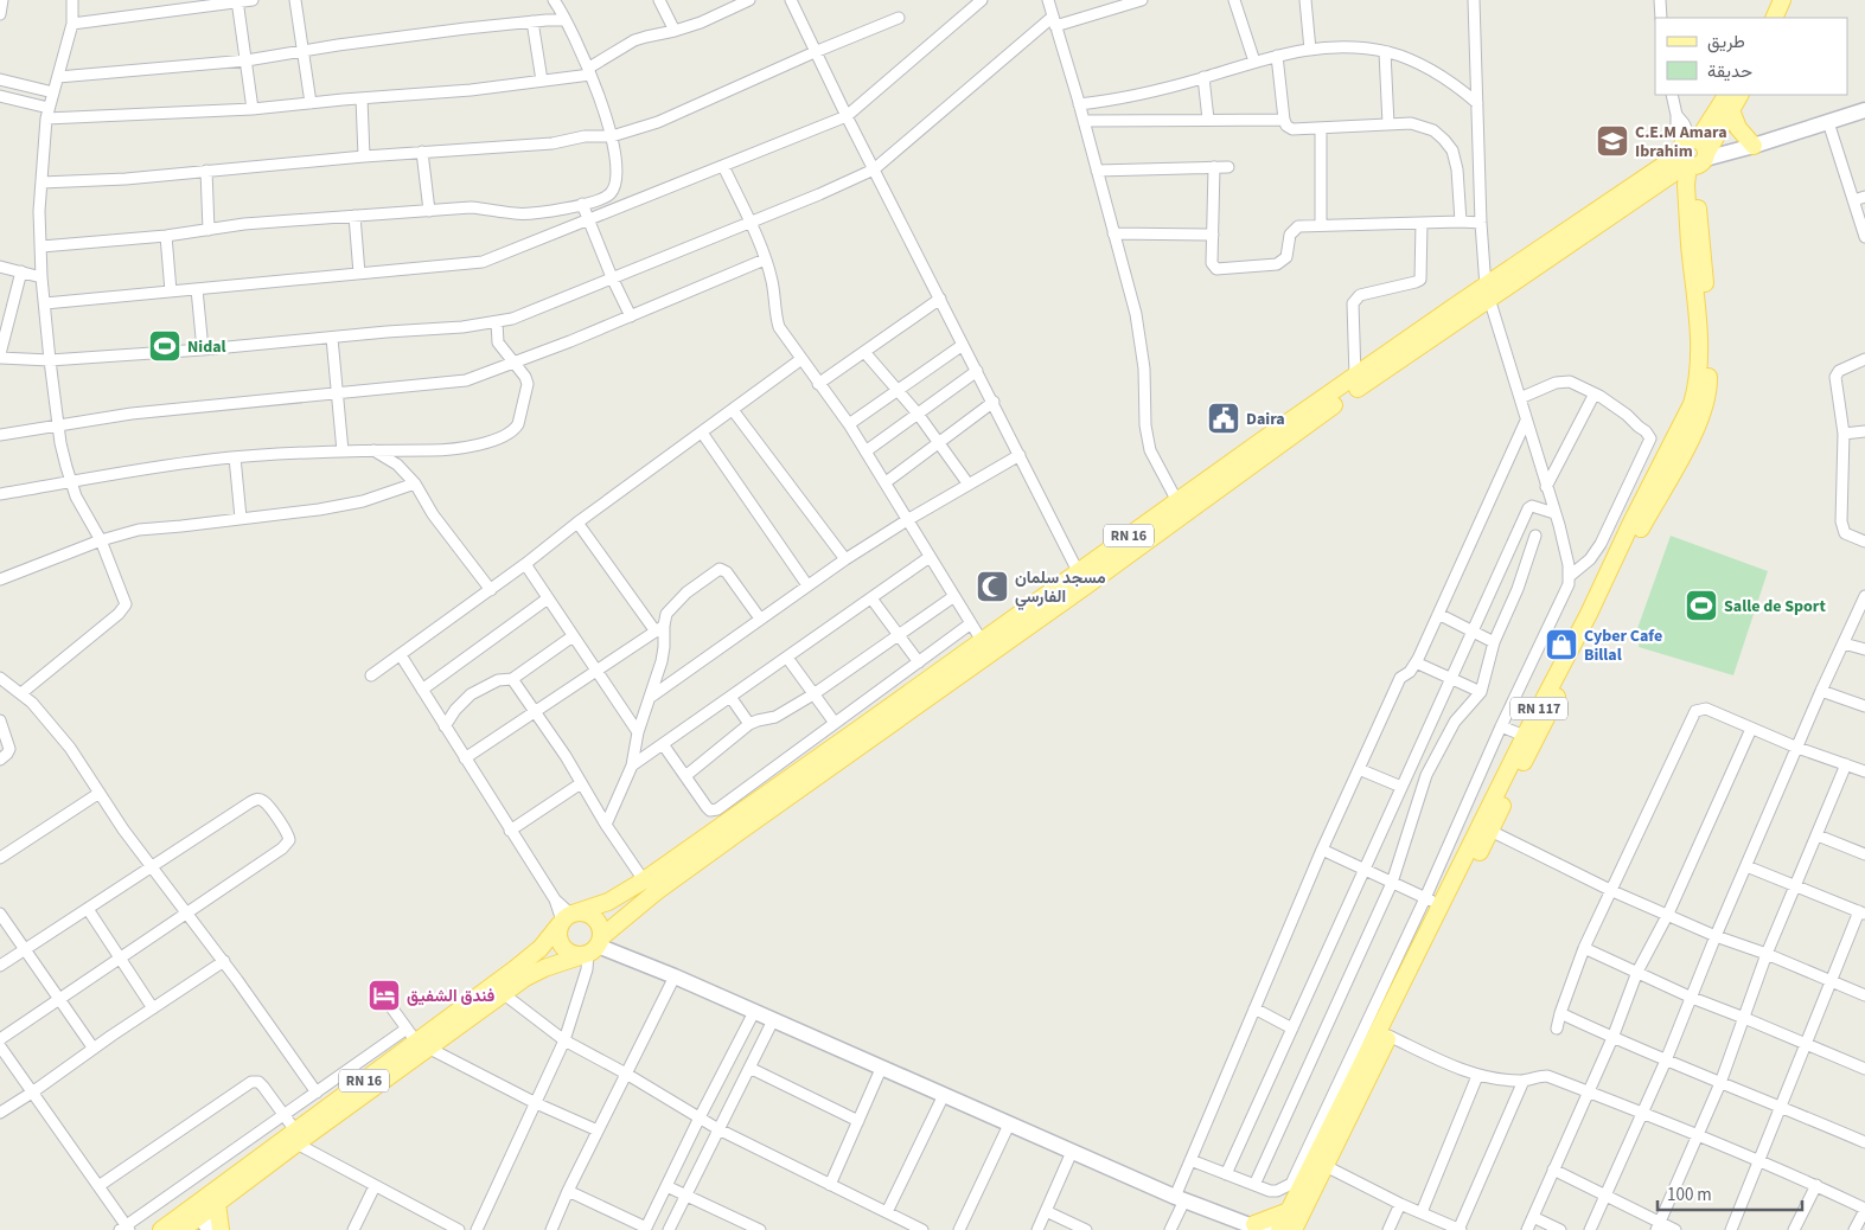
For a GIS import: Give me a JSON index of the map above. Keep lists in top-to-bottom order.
{
  "streets": {
    "main road": ["RN 16", "RN 117"]
  },
  "crossings": [
    ["RN 16", "RN 117"]
  ],
  "places": {
    "school or university": ["C.E.M Amara Ibrahim"],
    "sports": ["Nidal", "Salle de Sport"],
    "public building": ["Daira"],
    "mosque": ["مسجد سلمان الفارسي"],
    "shop": ["Cyber Cafe Billal"],
    "hotel": ["فندق الشفيق"]
  },
  "legend": ["طريق", "حديقة"],
  "scale_bar": "100 m"
}
